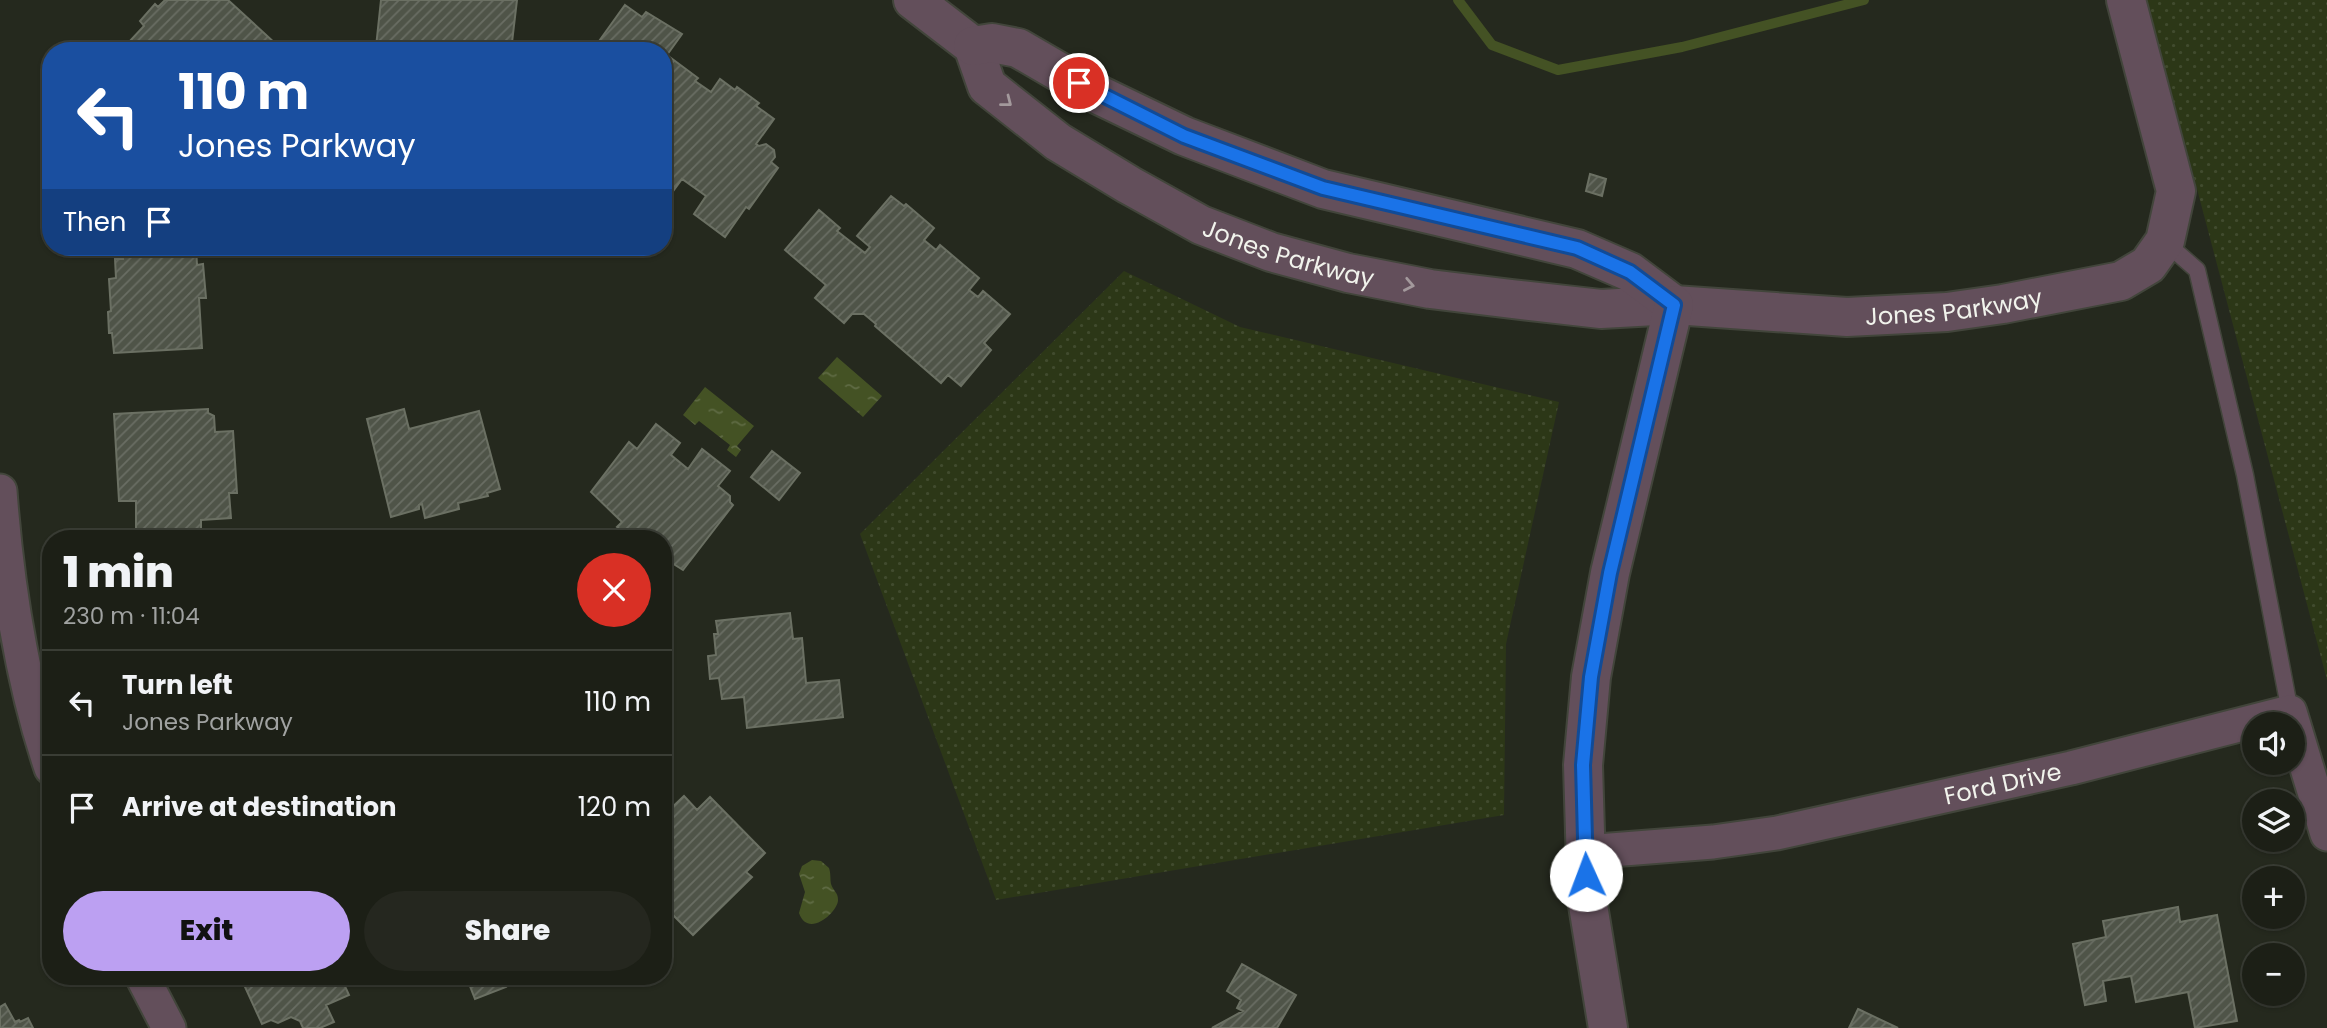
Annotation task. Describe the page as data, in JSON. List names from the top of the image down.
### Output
{
  "streets": {
    "street": ["Jones Parkway", "Ford Drive"]
  },
  "page": {
    "turn": ["110 m", "Jones Parkway"],
    "then": "Then",
    "heading": ["1 min", "230 m · 11:04"],
    "list": [
      {
        "name": "Turn left",
        "note": "Jones Parkway",
        "value": "110 m"
      },
      {
        "name": "Arrive at destination",
        "value": "120 m"
      }
    ],
    "map_buttons": ["+", "−"],
    "buttons": ["Exit", "Share"]
  }
}
